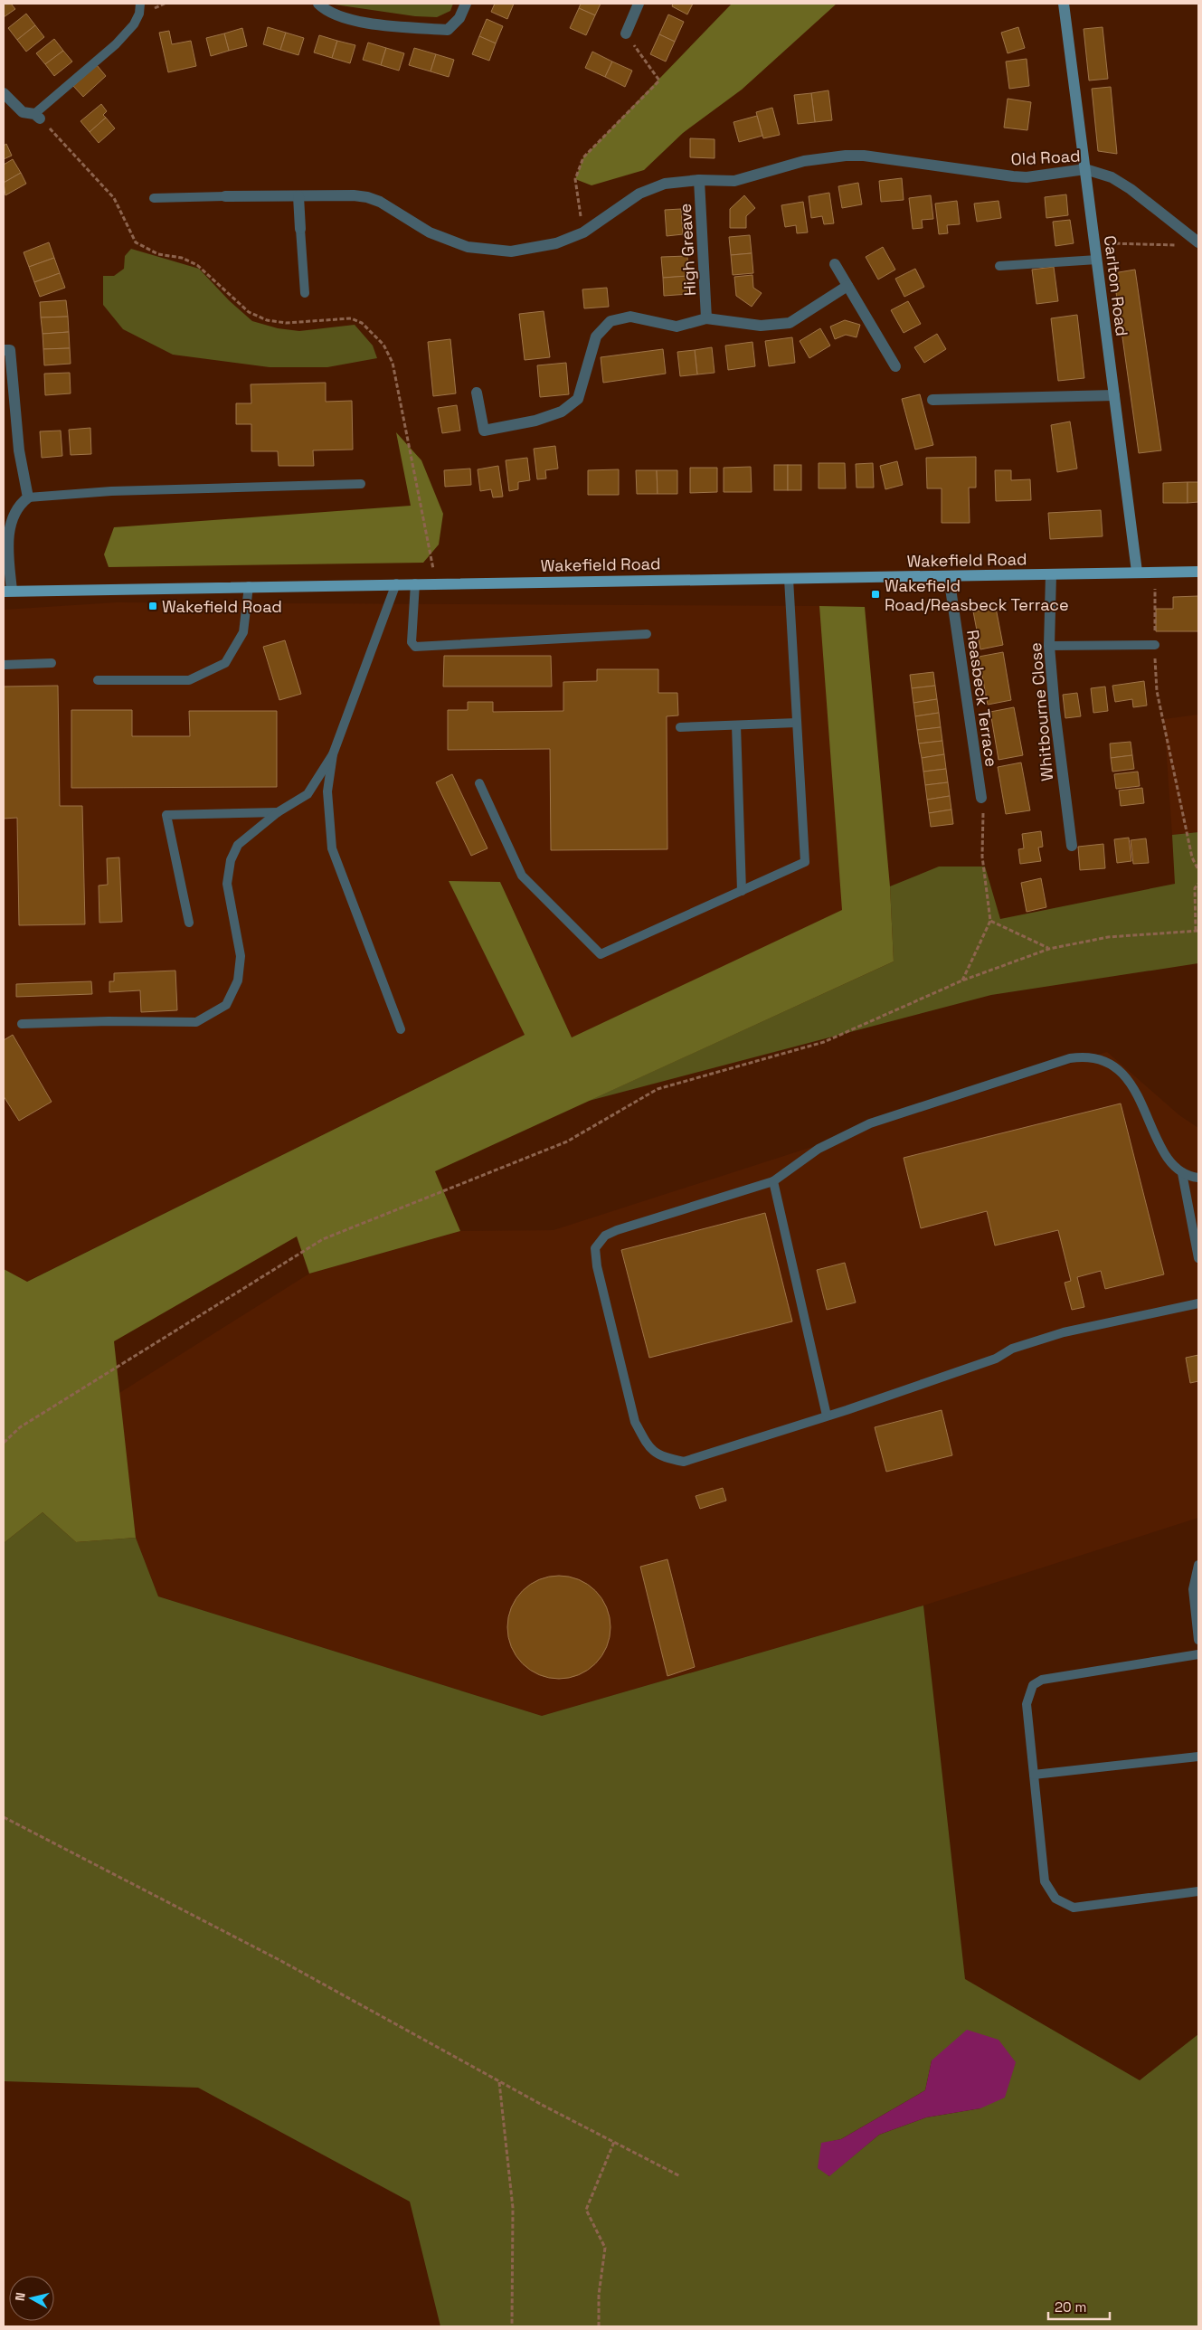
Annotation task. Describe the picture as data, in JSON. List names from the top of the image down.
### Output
{
  "streets": {
    "main road": ["Carlton Road", "Wakefield Road"],
    "street": [
      "Old Road",
      "High Greave",
      "Reasbeck Terrace",
      "Whitbourne Close"
    ]
  },
  "crossings": [
    ["Old Road", "High Greave"],
    ["Old Road", "Carlton Road"],
    ["Carlton Road", "Wakefield Road"],
    ["Wakefield Road", "Reasbeck Terrace"],
    ["Wakefield Road", "Whitbourne Close"]
  ],
  "places": {
    "transit": ["Wakefield Road/Reasbeck Terrace", "Wakefield Road"]
  },
  "scale_bar": "20 m",
  "north": "left"
}
